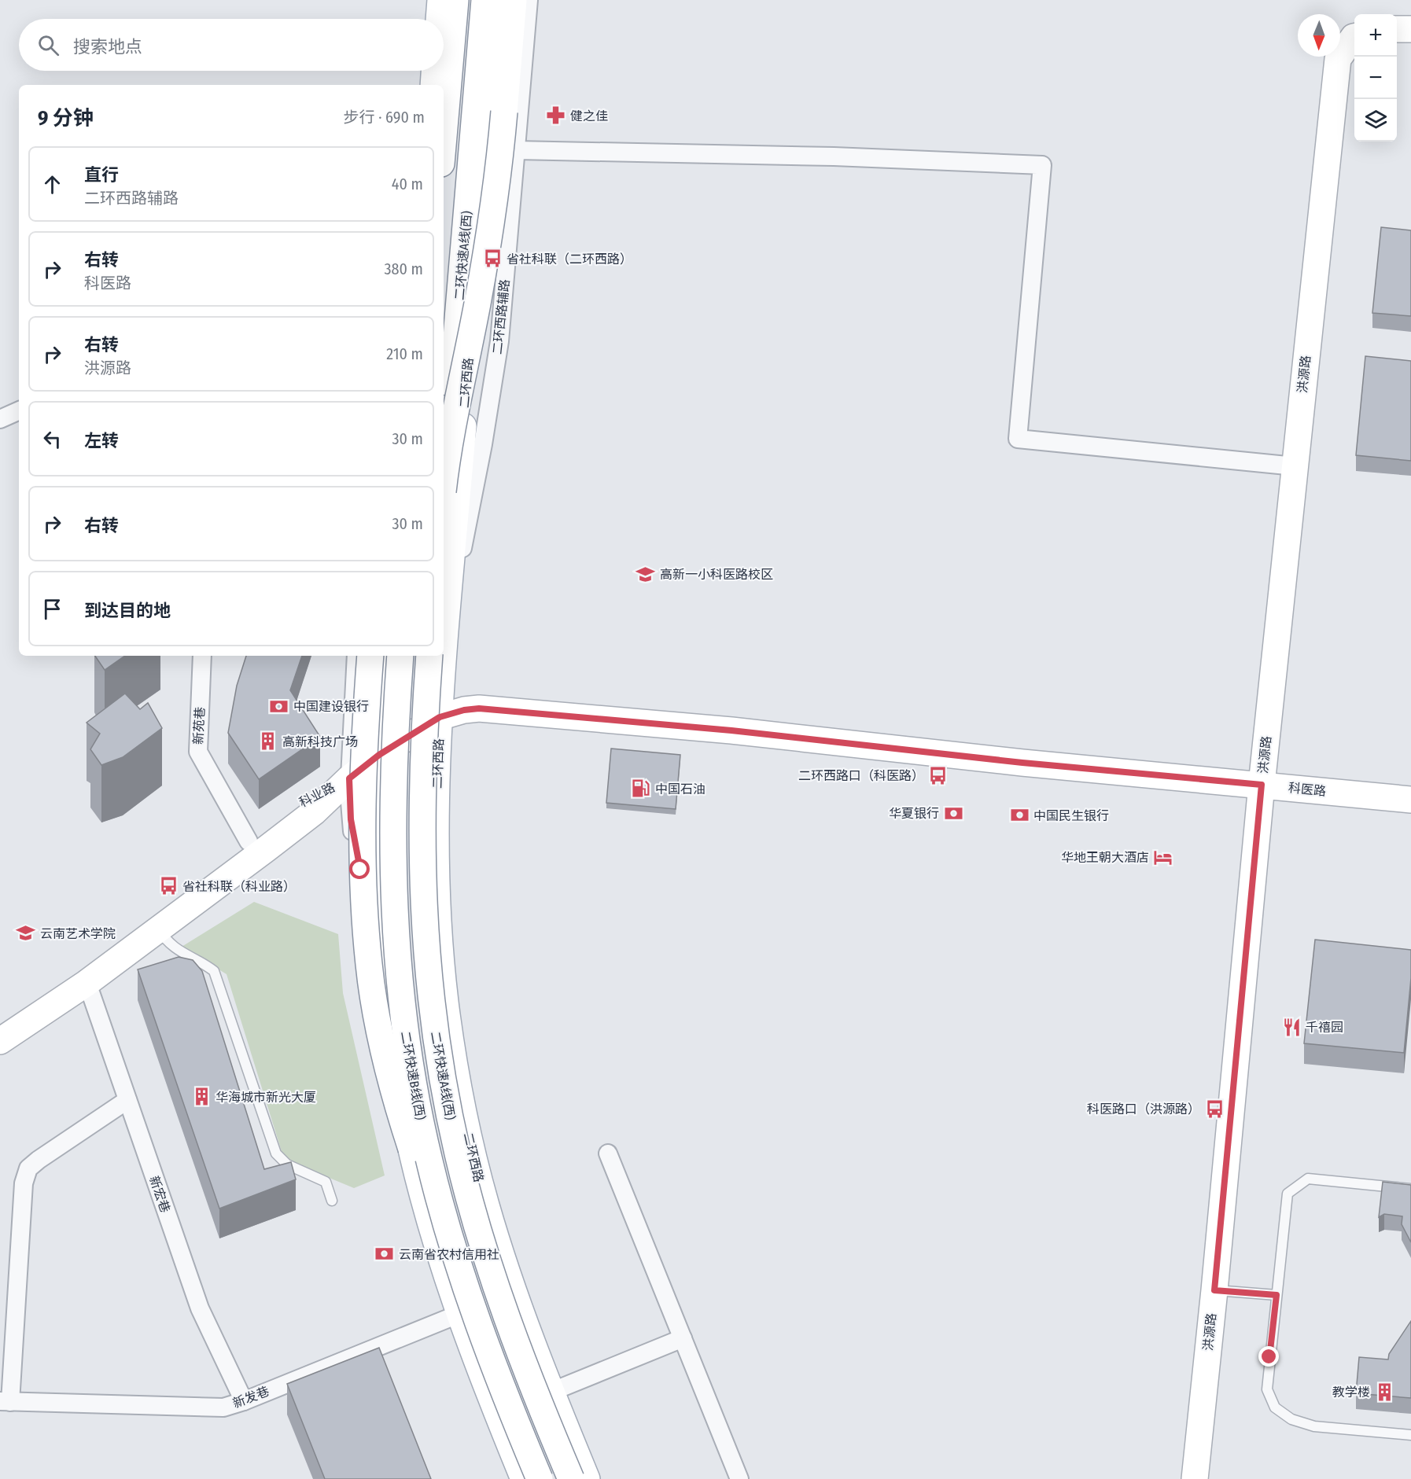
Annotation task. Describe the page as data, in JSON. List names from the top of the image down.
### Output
{
  "streets": {
    "main road": [
      "二环快速A线(西)",
      "洪源路",
      "二环西路",
      "科医路",
      "科业路",
      "二环快速B线(西)"
    ],
    "street": [
      "二环西路辅路",
      "新苑巷",
      "新宏巷",
      "新发巷"
    ]
  },
  "crossings": [
    ["二环西路辅路", "二环西路"],
    ["洪源路", "科医路"],
    ["二环西路", "科医路"],
    ["新苑巷", "科业路"],
    ["科医路", "科业路"],
    ["科业路", "新宏巷"],
    ["新宏巷", "新发巷"]
  ],
  "places": {
    "pharmacy": ["健之佳"],
    "bus stop": [
      "省社科联（二环西路）",
      "二环西路口（科医路）",
      "省社科联（科业路）",
      "科医路口（洪源路）"
    ],
    "school or university": ["高新一小科医路校区", "云南艺术学院"],
    "bank": [
      "中国建设银行",
      "华夏银行",
      "中国民生银行",
      "云南省农村信用社"
    ],
    "building": ["高新科技广场", "华海城市新光大厦", "教学楼"],
    "fuel station": ["中国石油"],
    "hotel": ["华地王朝大酒店"],
    "restaurant": ["千禧园"]
  },
  "north": "bottom",
  "page": {
    "map_buttons": ["+", "−"],
    "search": "搜索地点",
    "heading": ["9 分钟", "步行 · 690 m"],
    "list": [
      ["直行", "二环西路辅路", "40 m"],
      ["右转", "科医路", "380 m"],
      ["右转", "洪源路", "210 m"],
      ["左转", "30 m"],
      ["右转", "30 m"],
      "到达目的地"
    ]
  }
}
